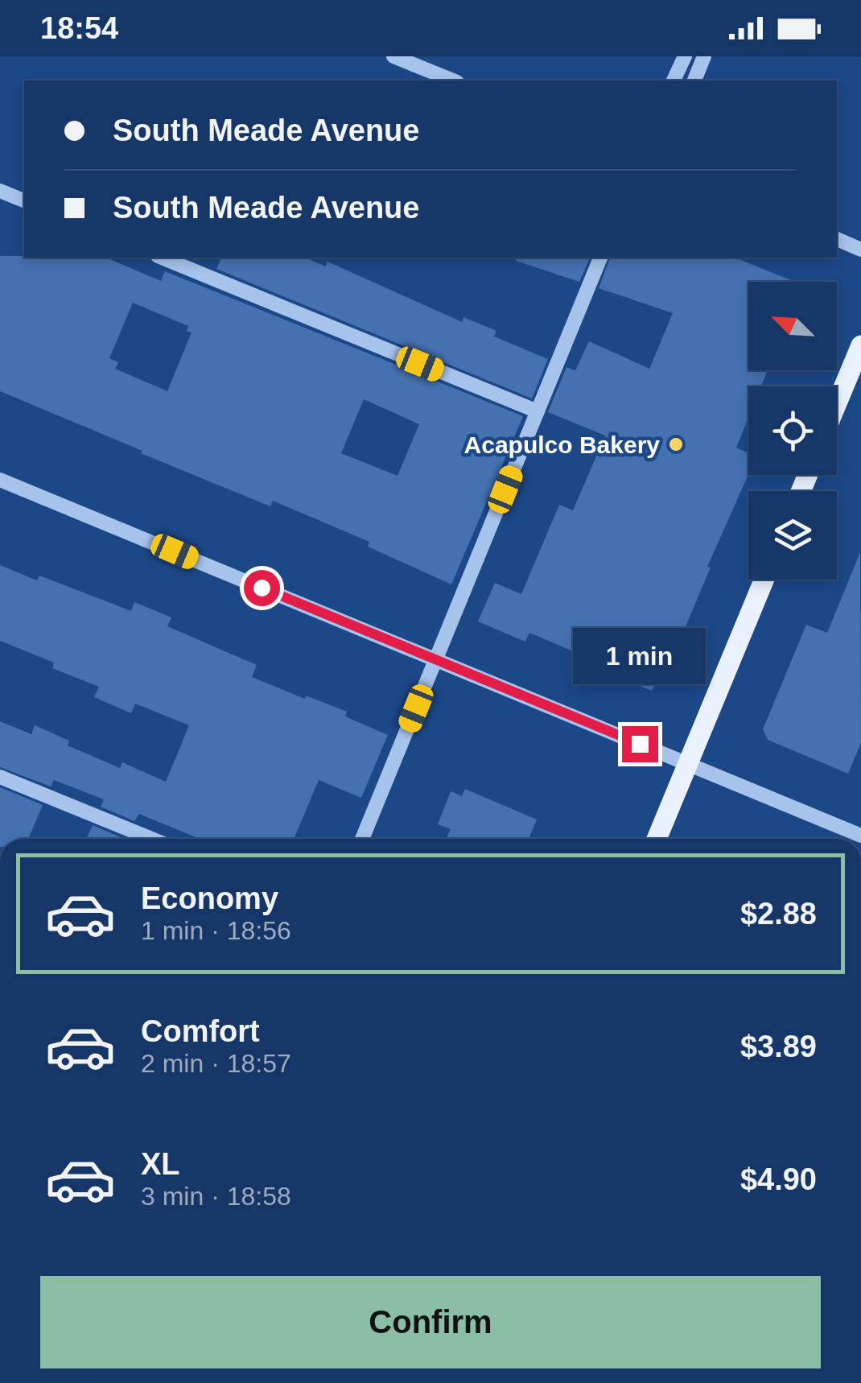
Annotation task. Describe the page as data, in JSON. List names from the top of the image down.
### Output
{
  "places": ["Acapulco Bakery"],
  "north": "top left",
  "page": {
    "status": "18:54",
    "banner": ["South Meade Avenue", "South Meade Avenue"],
    "bubble": "1 min",
    "list": [
      {
        "name": "Economy",
        "note": "1 min · 18:56",
        "value": "$2.88"
      },
      {
        "name": "Comfort",
        "note": "2 min · 18:57",
        "value": "$3.89"
      },
      {
        "name": "XL",
        "note": "3 min · 18:58",
        "value": "$4.90"
      }
    ],
    "buttons": "Confirm"
  }
}
